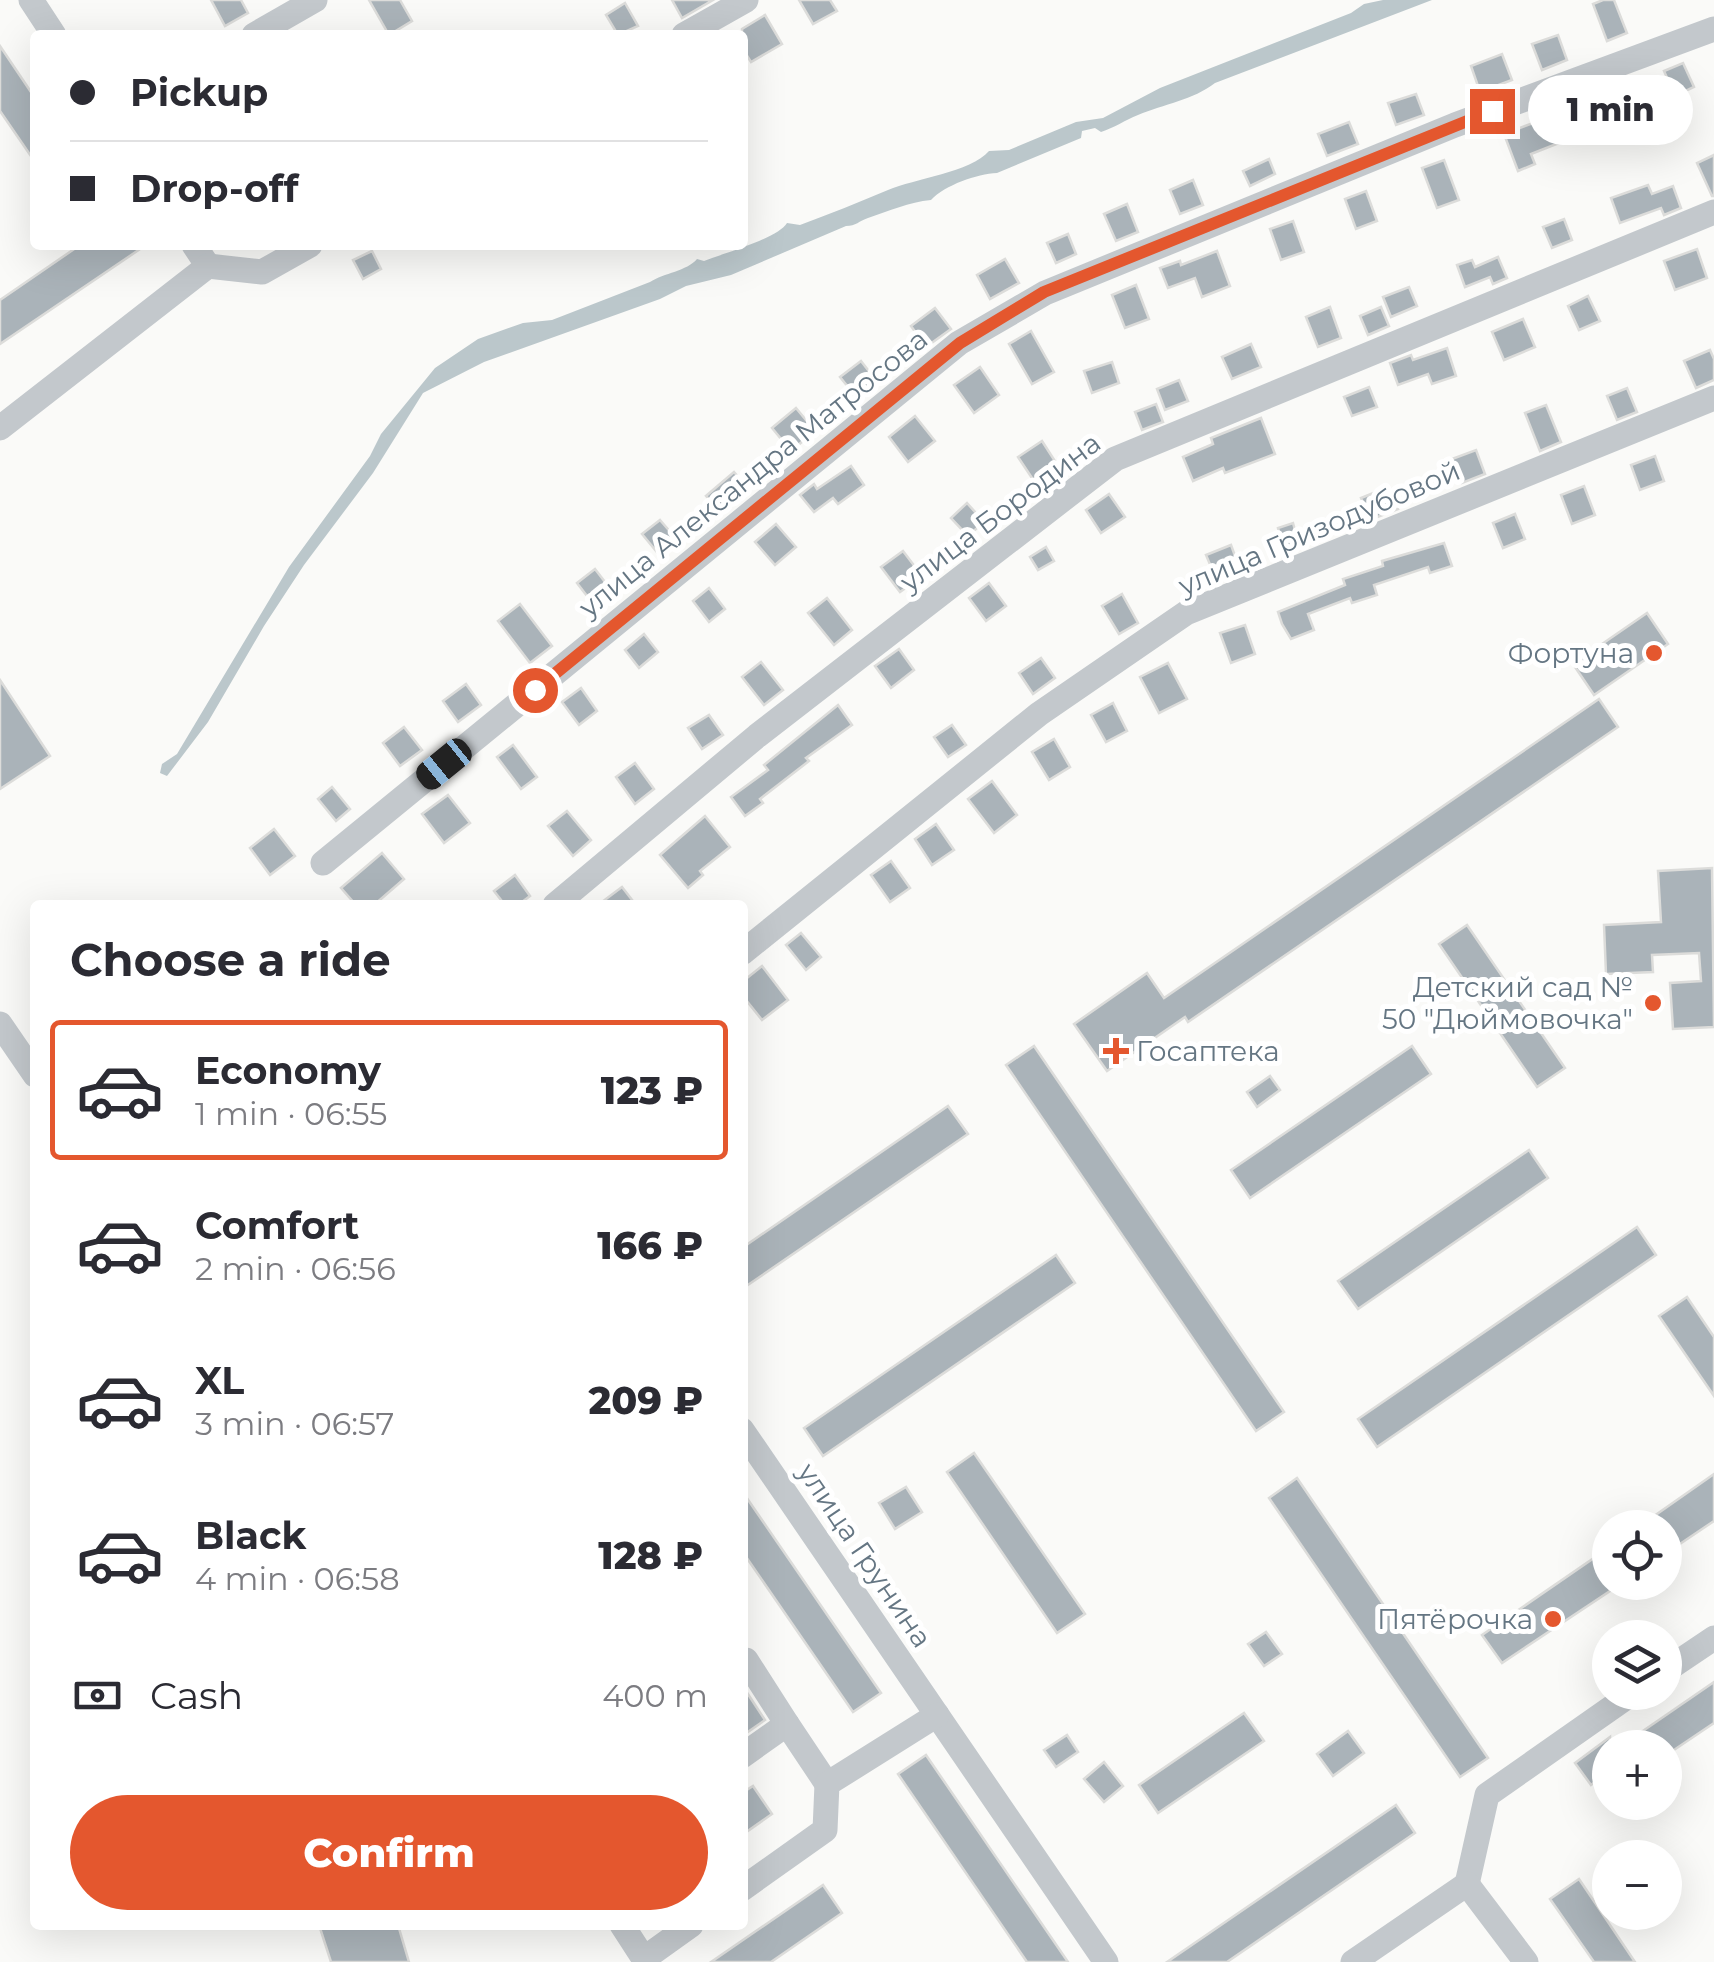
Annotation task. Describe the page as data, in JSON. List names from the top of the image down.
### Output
{
  "streets": {
    "street": [
      "улица Александра Матросова",
      "улица Бородина",
      "улица Гризодубовой",
      "улица Грунина"
    ]
  },
  "places": {
    "other": ["Фортуна", "Детский сад № 50 \"Дюймовочка\"", "Пятёрочка"],
    "health": ["Госаптека"]
  },
  "page": {
    "banner": ["Pickup", "Drop-off"],
    "bubble": "1 min",
    "heading": "Choose a ride",
    "list": [
      {
        "name": "Economy",
        "note": "1 min · 06:55",
        "value": "123 ₽"
      },
      {
        "name": "Comfort",
        "note": "2 min · 06:56",
        "value": "166 ₽"
      },
      {
        "name": "XL",
        "note": "3 min · 06:57",
        "value": "209 ₽"
      },
      {
        "name": "Black",
        "note": "4 min · 06:58",
        "value": "128 ₽"
      }
    ],
    "map_buttons": ["+", "−"],
    "pay": ["Cash", "400 m"],
    "buttons": "Confirm"
  }
}
